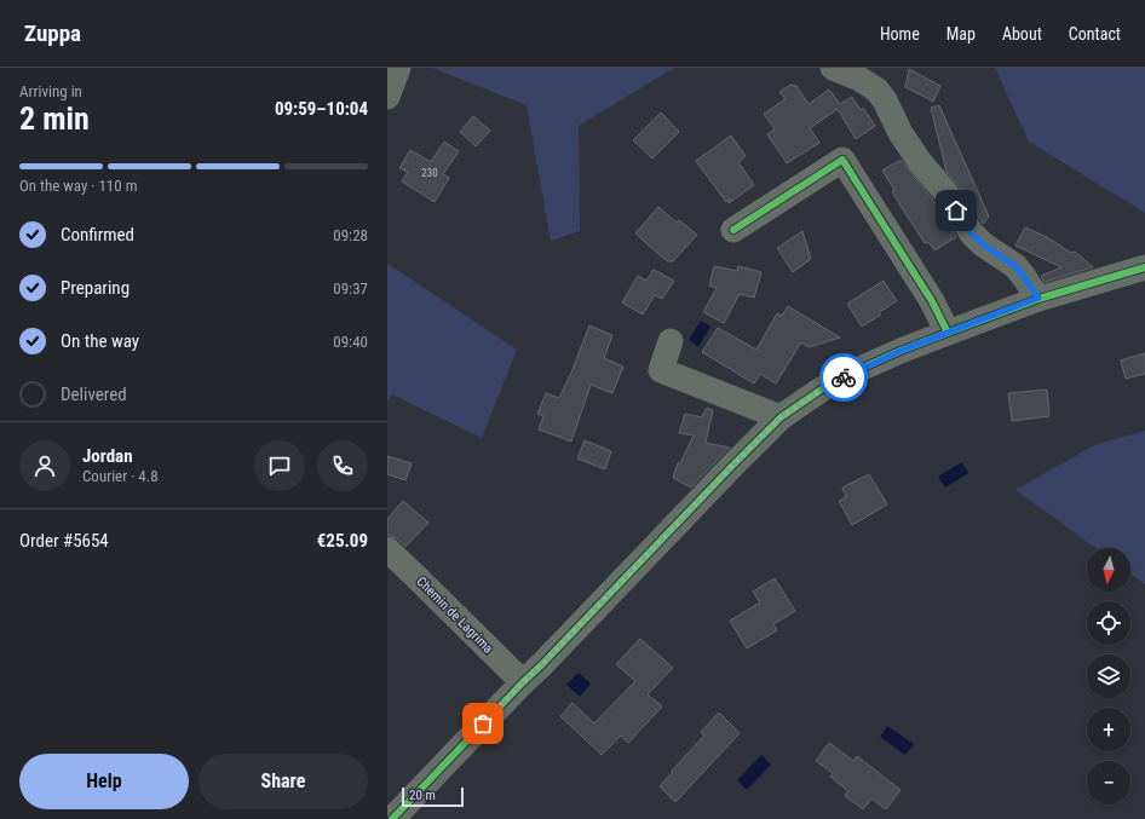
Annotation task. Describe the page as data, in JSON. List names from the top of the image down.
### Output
{
  "streets": {
    "street": ["Chemin de Lagrima"]
  },
  "house_numbers": ["230"],
  "scale_bar": "20 m",
  "north": "bottom",
  "page": {
    "header": "Zuppa",
    "nav": [
      "Home",
      "Map",
      "About",
      "Contact"
    ],
    "heading": ["2 min", "Arriving in", "09:59–10:04"],
    "panel": [
      "Jordan",
      "Courier · 4.8",
      "Order #5654",
      "€25.09"
    ],
    "bar": "On the way · 110 m",
    "list": [
      ["Confirmed", "09:28"],
      ["Preparing", "09:37"],
      ["On the way", "09:40"],
      "Delivered"
    ],
    "map_buttons": ["+", "−"],
    "buttons": ["Help", "Share"],
    "scale": "20 m"
  }
}
